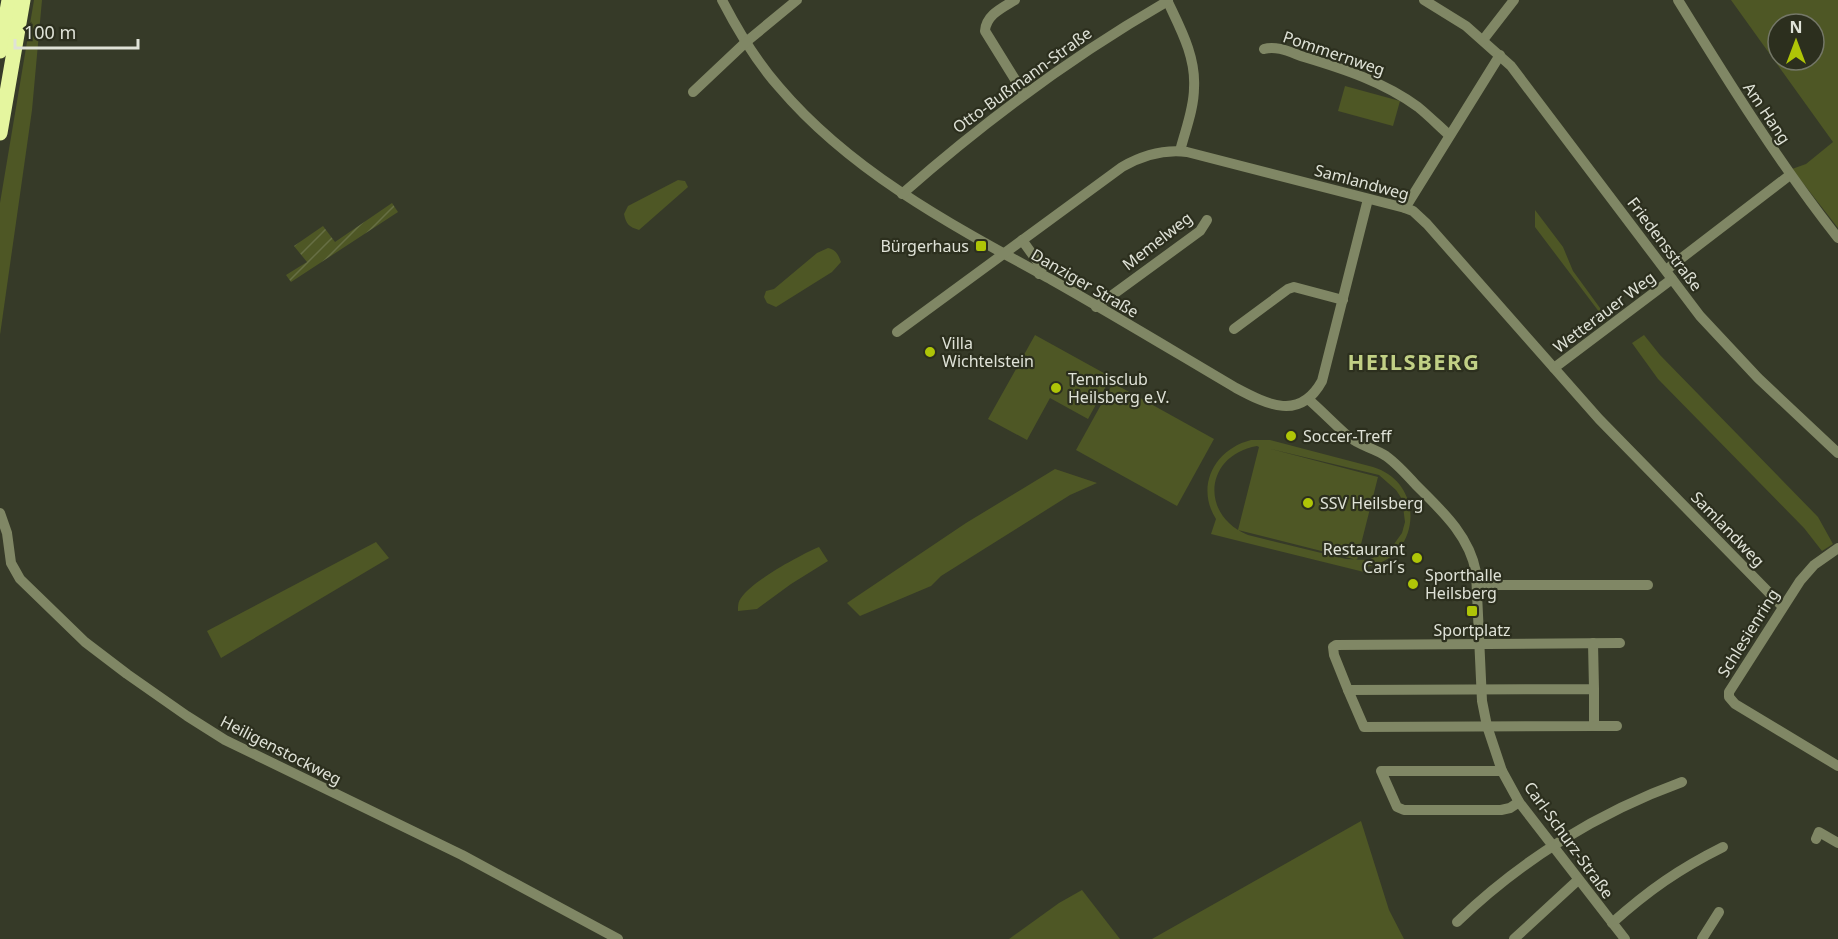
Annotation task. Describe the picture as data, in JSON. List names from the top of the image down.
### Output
{
  "streets": {
    "street": [
      "Pommernweg",
      "Otto-Bußmann-Straße",
      "Am Hang",
      "Samlandweg",
      "Memelweg",
      "Friedensstraße",
      "Danziger Straße",
      "Wetterauer Weg",
      "Schlesienring",
      "Heiligenstockweg",
      "Carl-Schurz-Straße"
    ]
  },
  "crossings": [
    ["Otto-Bußmann-Straße", "Danziger Straße"],
    ["Am Hang", "Wetterauer Weg"],
    ["Samlandweg", "Danziger Straße"],
    ["Samlandweg", "Wetterauer Weg"],
    ["Samlandweg", "Schlesienring"],
    ["Memelweg", "Danziger Straße"],
    ["Friedensstraße", "Wetterauer Weg"],
    ["Danziger Straße", "Carl-Schurz-Straße"]
  ],
  "districts": ["HEILSBERG"],
  "places": {
    "transit": ["Bürgerhaus", "Sportplatz"],
    "other": [
      "Villa Wichtelstein",
      "Tennisclub Heilsberg e.V.",
      "Soccer-Treff",
      "SSV Heilsberg",
      "Restaurant Carl´s",
      "Sporthalle Heilsberg"
    ]
  },
  "scale_bar": "100 m",
  "north": "top"
}
